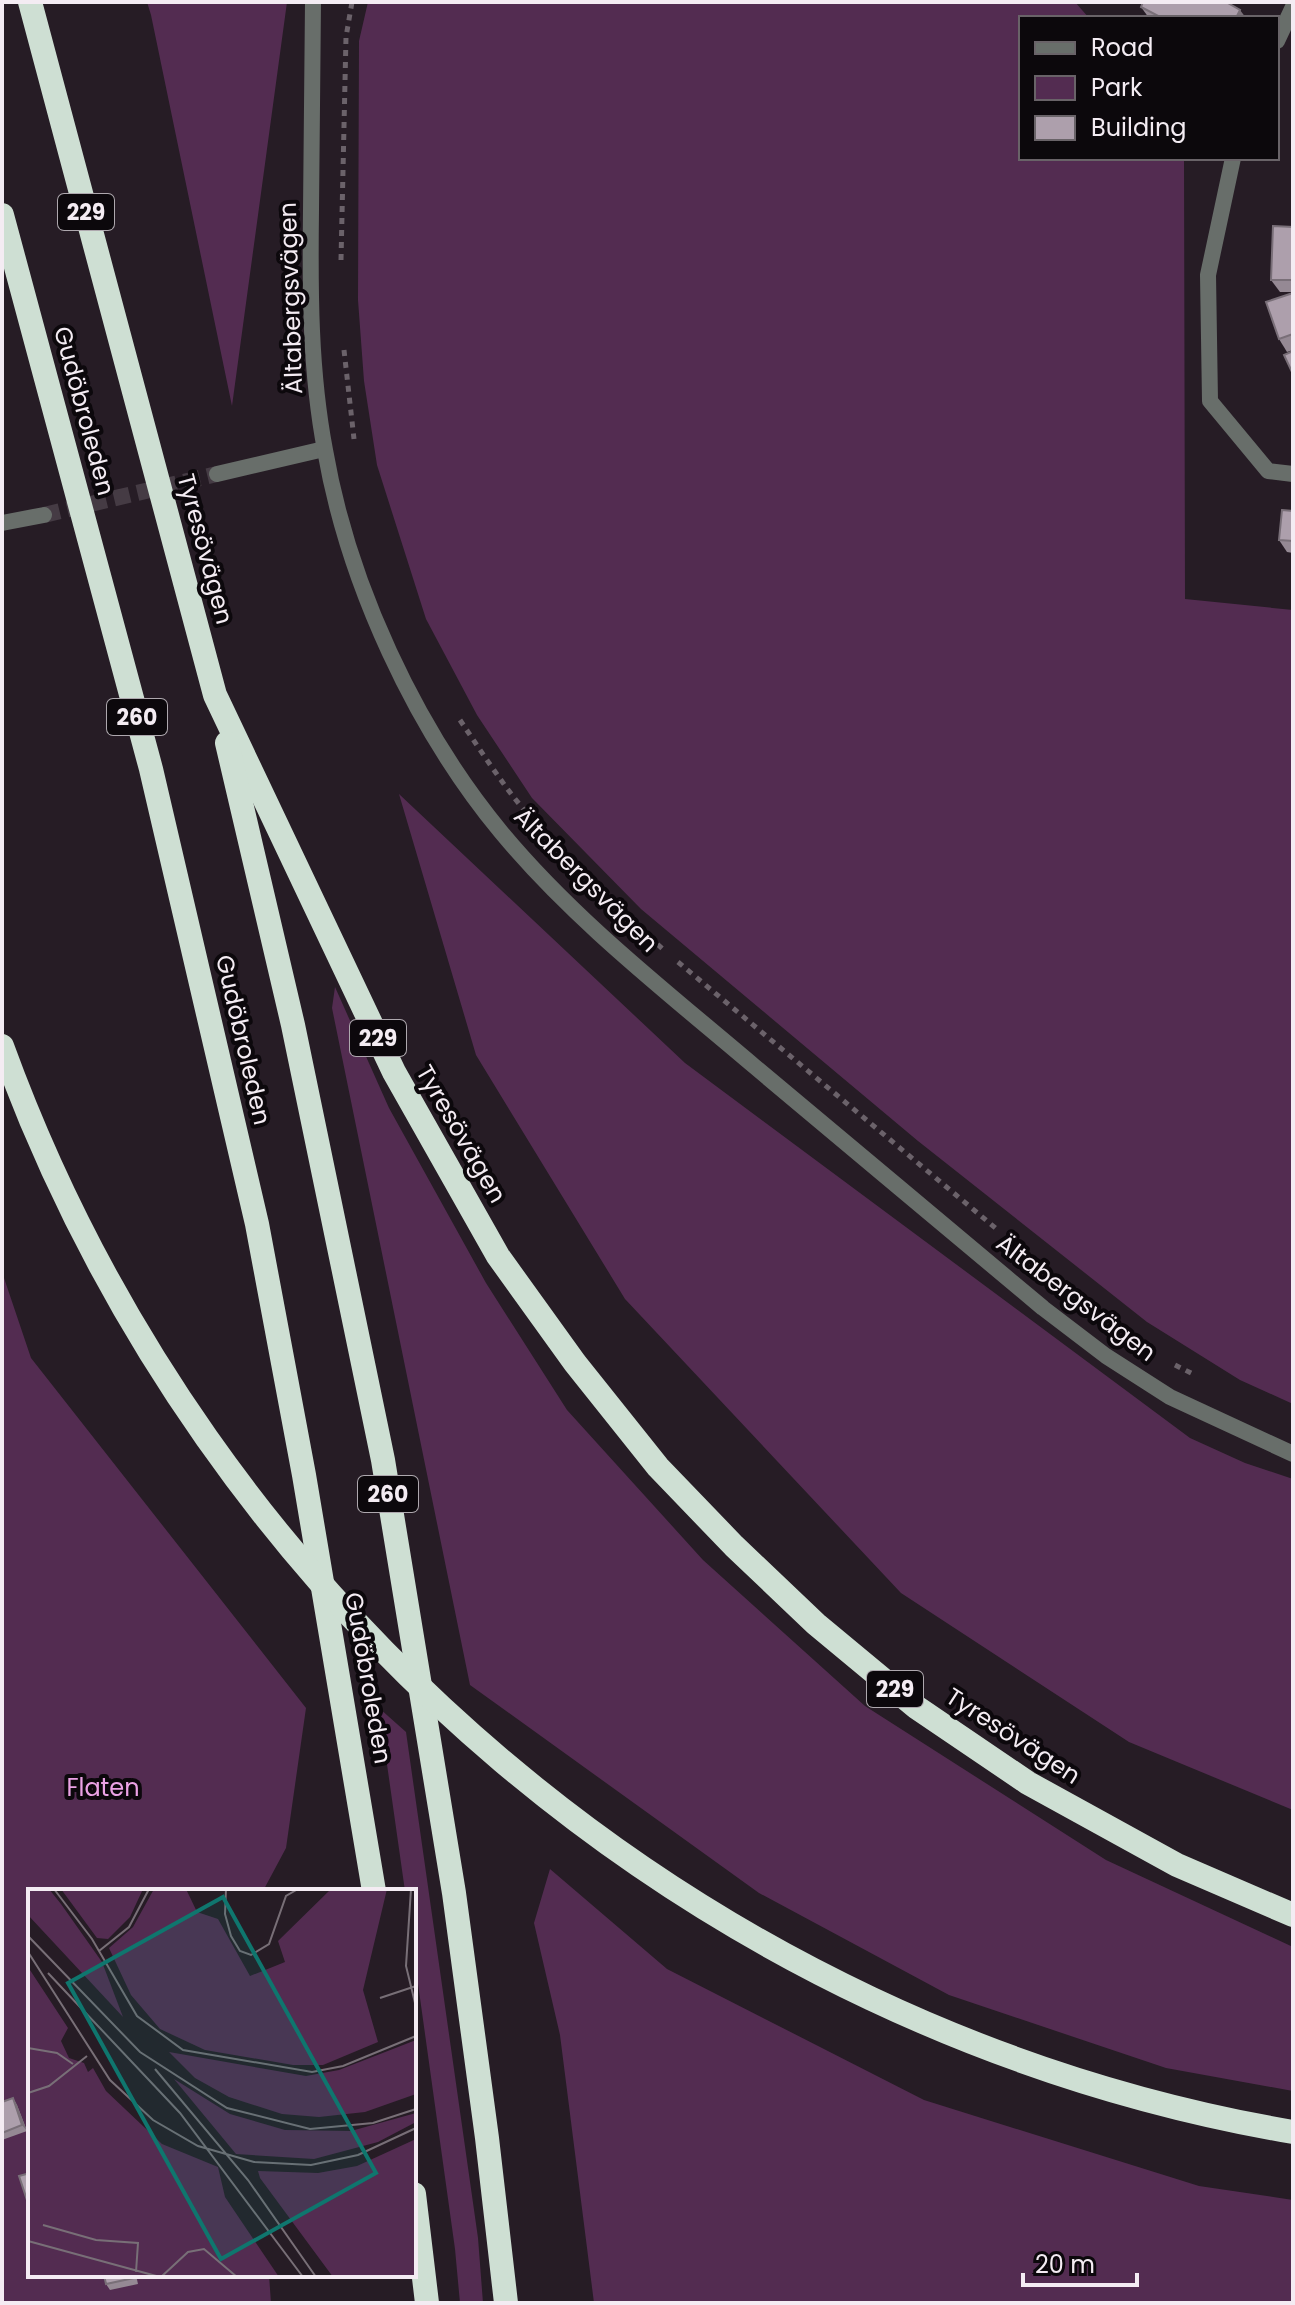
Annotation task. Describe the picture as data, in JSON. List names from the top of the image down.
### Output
{
  "streets": {
    "highway": [
      "229",
      "Gudöbroleden",
      "Tyresövägen",
      "260"
    ],
    "street": ["Ältabergsvägen"]
  },
  "crossings": [
    ["Gudöbroleden", "Tyresövägen"]
  ],
  "parks": ["Flaten"],
  "legend": ["Road", "Park", "Building"],
  "scale_bar": "20 m"
}
